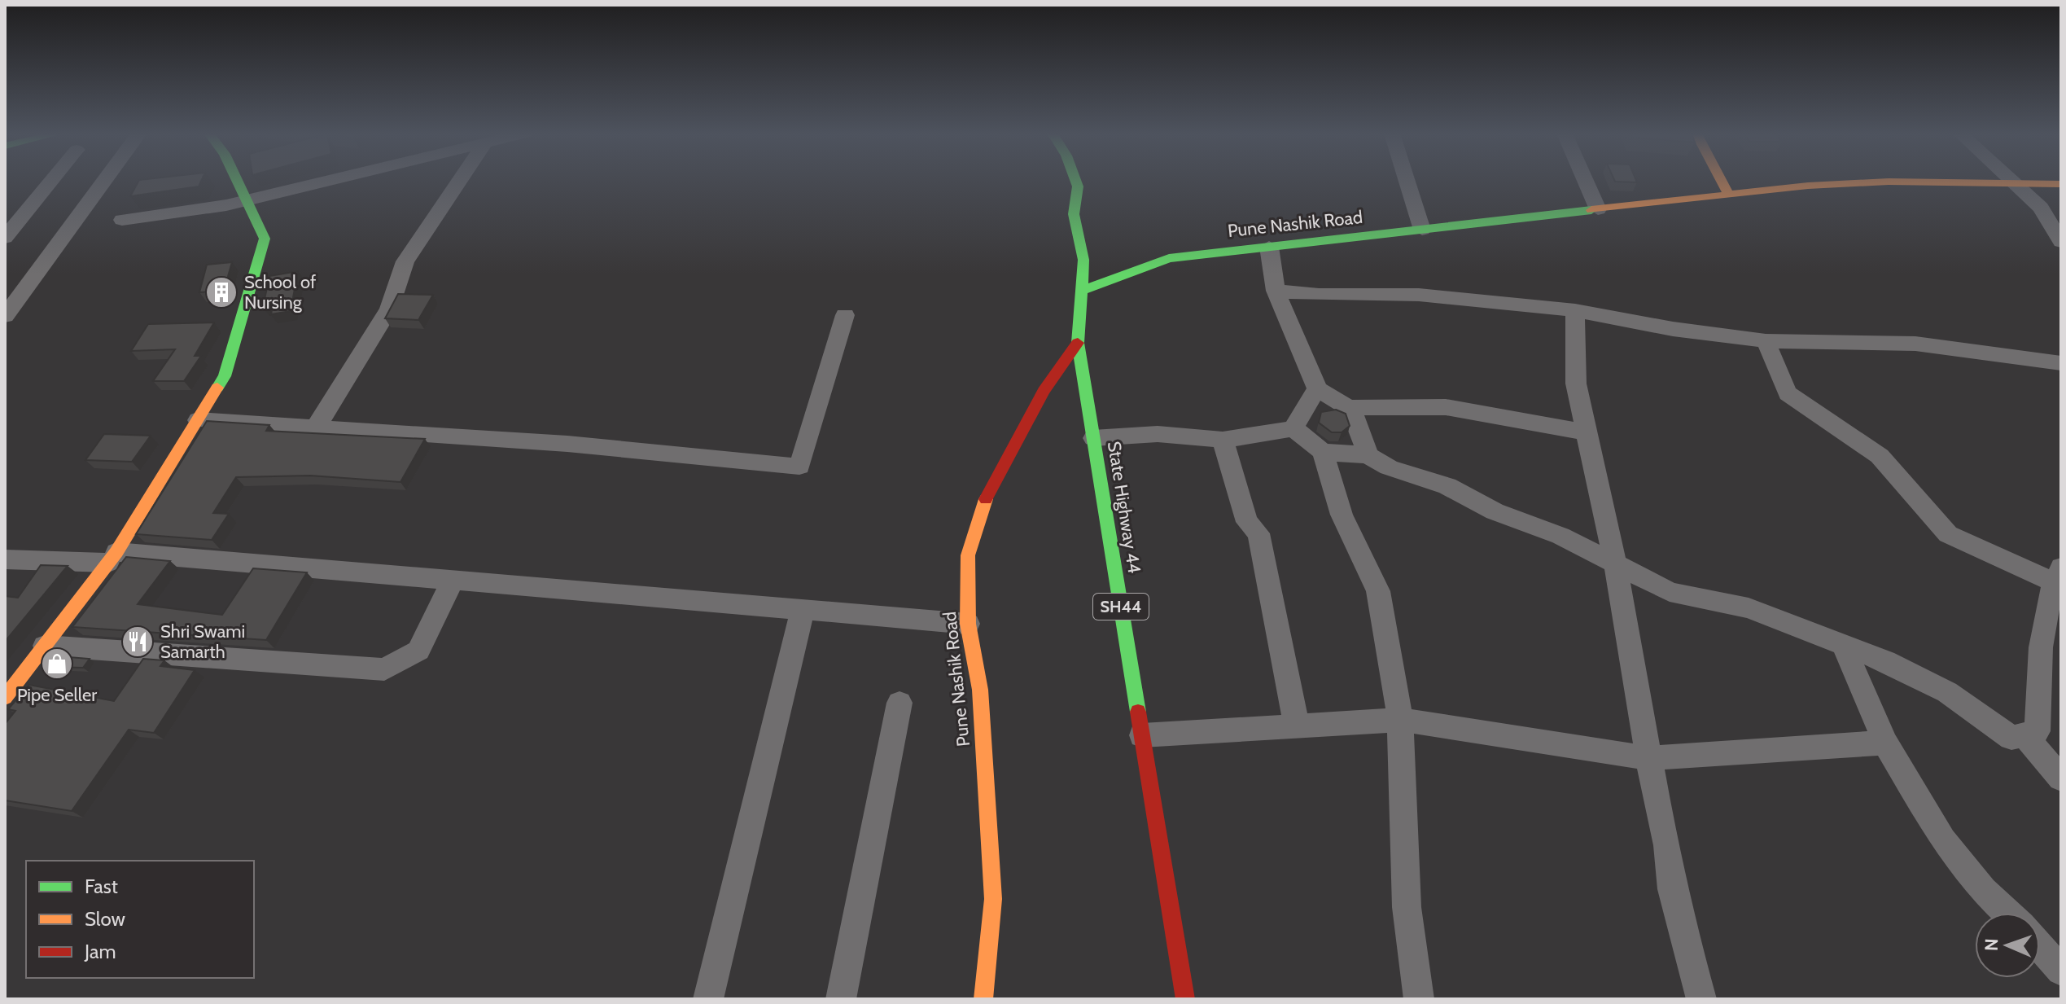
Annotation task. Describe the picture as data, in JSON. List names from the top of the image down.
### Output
{
  "streets": {
    "main road": ["Pune Nashik Road", "State Highway 44", "SH44"]
  },
  "crossings": [
    ["Pune Nashik Road", "State Highway 44"]
  ],
  "places": {
    "building": ["School of Nursing"],
    "restaurant": ["Shri Swami Samarth"],
    "shop": ["Pipe Seller"]
  },
  "legend": ["Fast", "Slow", "Jam"],
  "north": "left"
}
